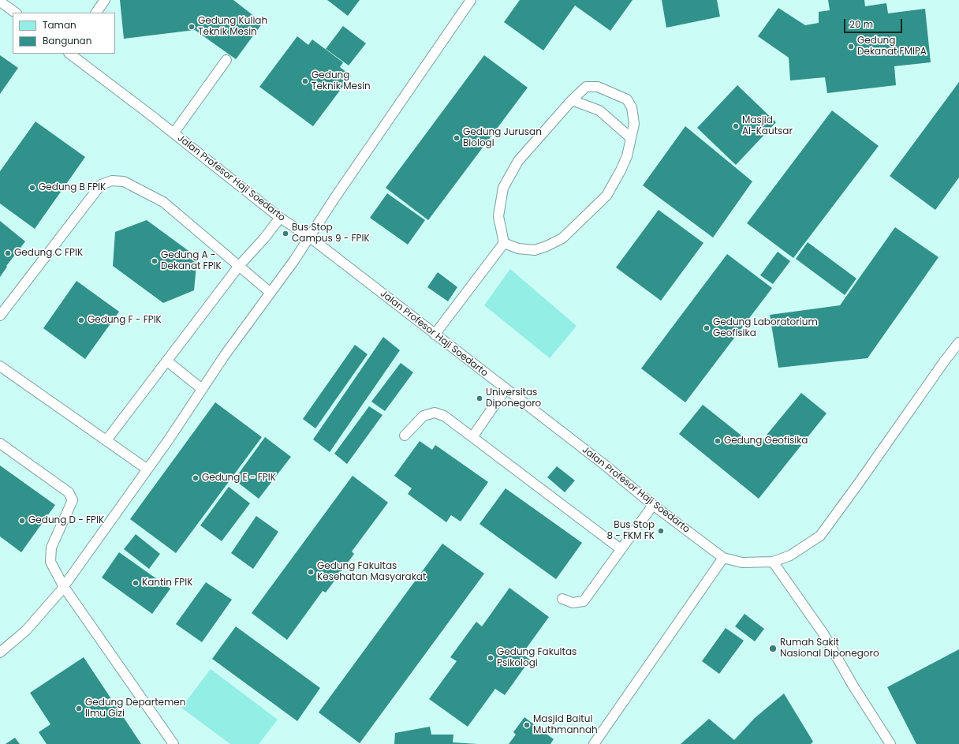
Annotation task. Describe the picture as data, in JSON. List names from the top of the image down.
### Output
{
  "streets": {
    "lane": ["Jalan Profesor Haji Soedarto"]
  },
  "places": [
    "Gedung Kuliah Teknik Mesin",
    "Gedung Dekanat FMIPA",
    "Gedung Teknik Mesin",
    "Masjid Al-Kautsar",
    "Gedung Jurusan Biologi",
    "Gedung B FPIK",
    "Bus Stop Campus 9 - FPIK",
    "Gedung C FPIK",
    "Gedung A - Dekanat FPIK",
    "Gedung F - FPIK",
    "Gedung Laboratorium Geofisika",
    "Universitas Diponegoro",
    "Gedung Geofisika",
    "Gedung E - FPIK",
    "Gedung D - FPIK",
    "Bus Stop 8 - FKM FK",
    "Gedung Fakultas Kesehatan Masyarakat",
    "Kantin FPIK",
    "Rumah Sakit Nasional Diponegoro",
    "Gedung Fakultas Psikologi",
    "Gedung Departemen Ilmu Gizi",
    "Masjid Baitul Muthmannah"
  ],
  "legend": ["Taman", "Bangunan"],
  "scale_bar": "20 m"
}
